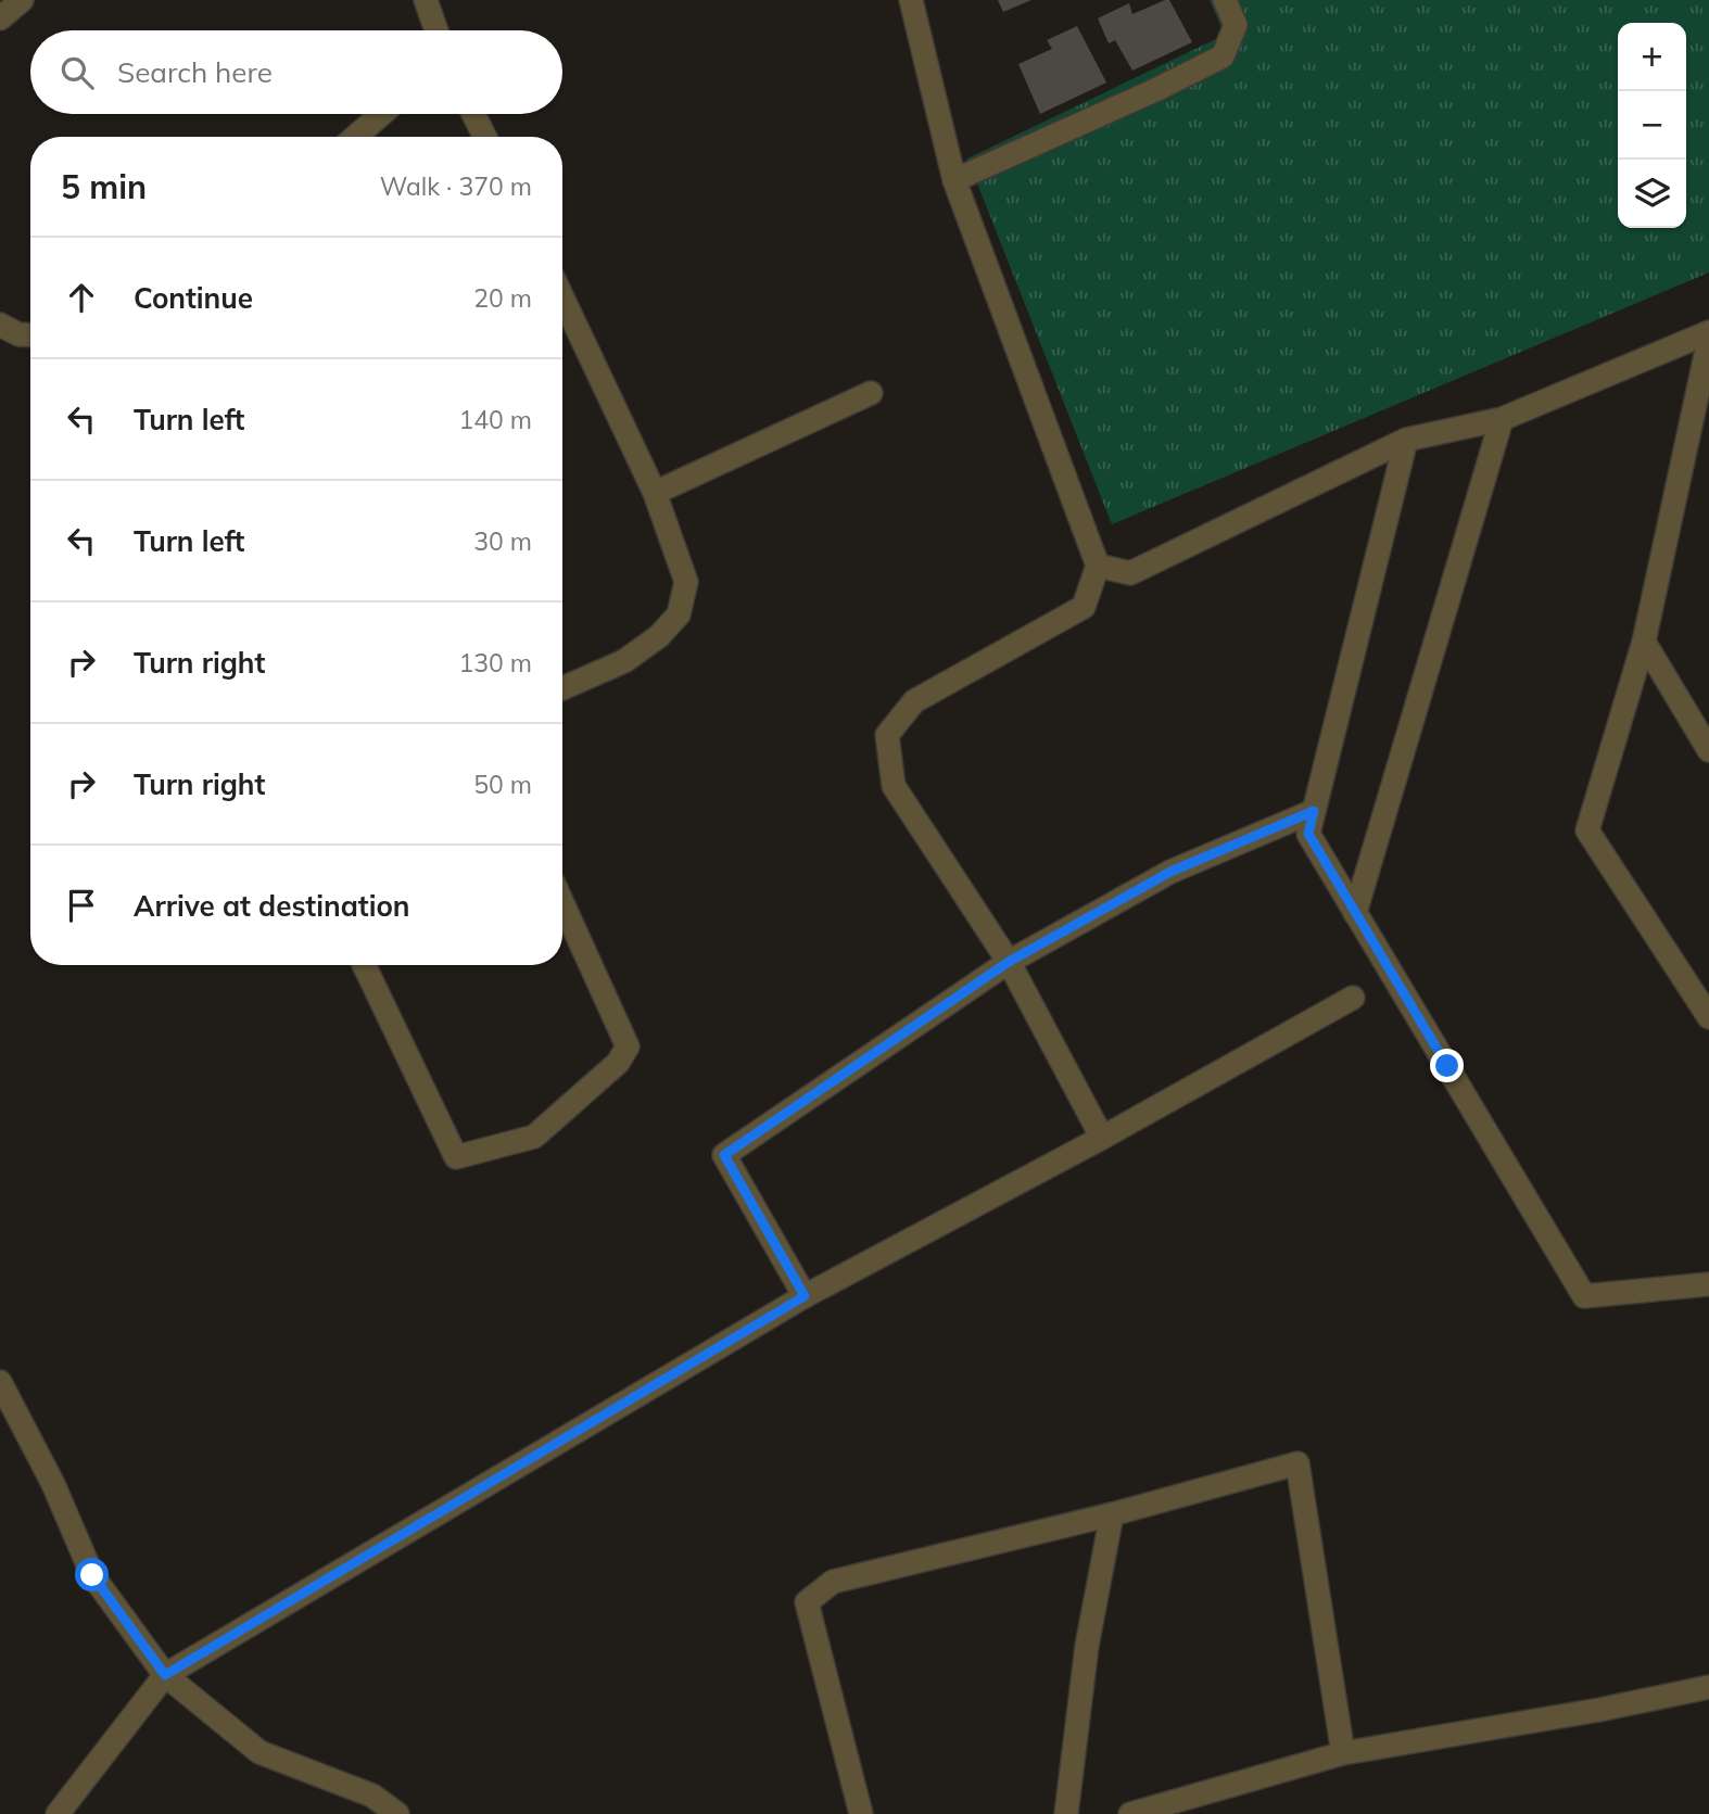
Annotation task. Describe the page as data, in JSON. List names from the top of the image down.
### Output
{
  "page": {
    "map_buttons": ["+", "−"],
    "search": "Search here",
    "heading": ["5 min", "Walk · 370 m"],
    "list": [
      ["Continue", "20 m"],
      ["Turn left", "140 m"],
      ["Turn left", "30 m"],
      ["Turn right", "130 m"],
      ["Turn right", "50 m"],
      "Arrive at destination"
    ]
  }
}
